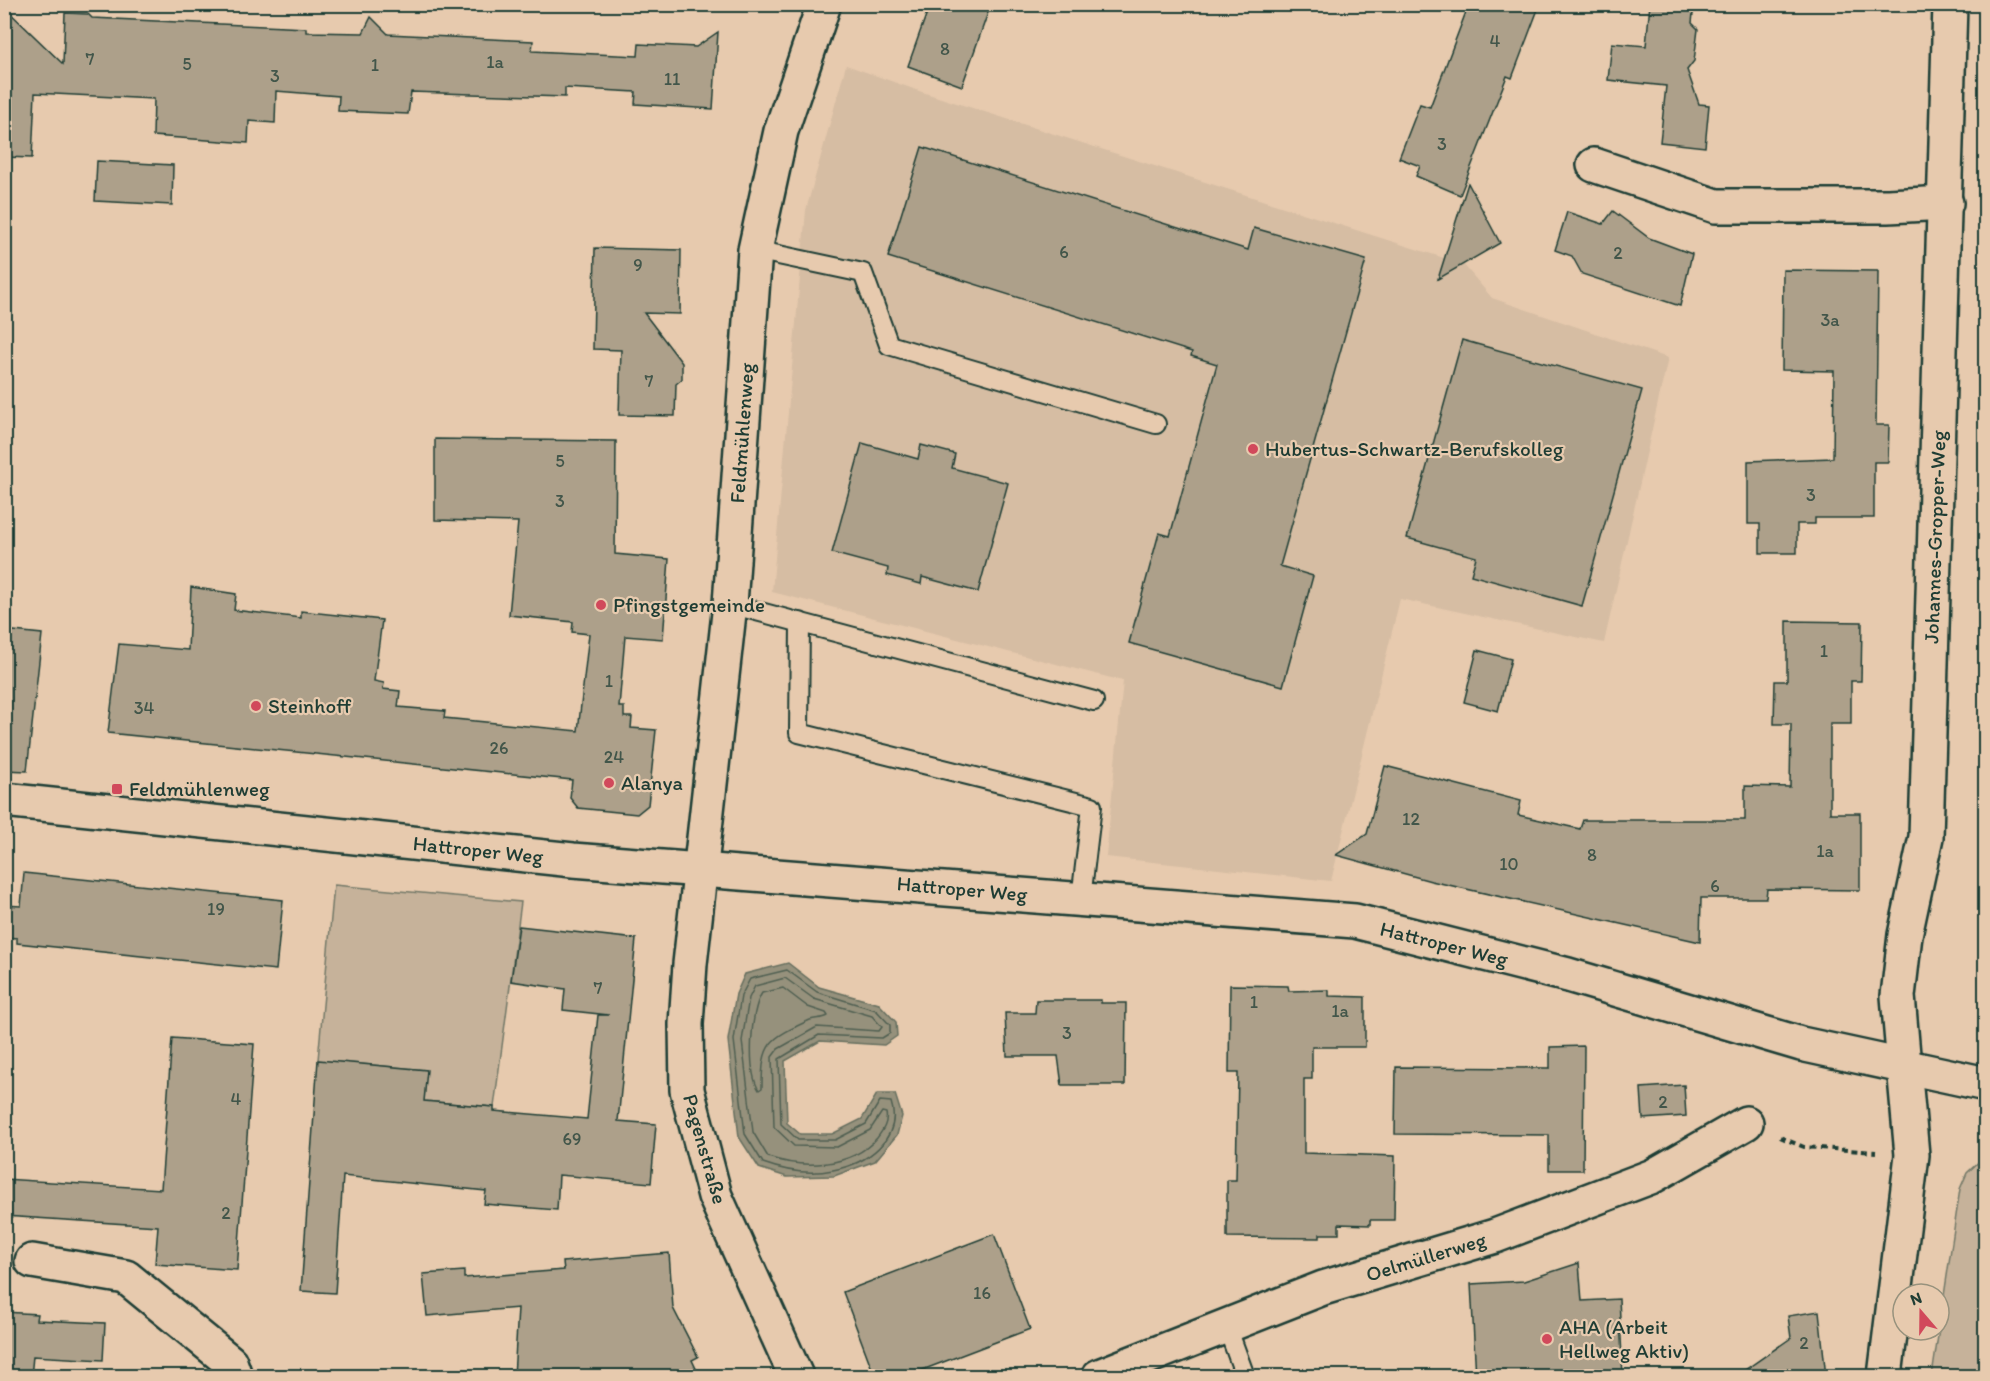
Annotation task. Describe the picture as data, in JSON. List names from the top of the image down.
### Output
{
  "streets": {
    "street": [
      "Feldmühlenweg",
      "Johannes-Gropper-Weg",
      "Hattroper Weg",
      "Pagenstraße",
      "Oelmüllerweg"
    ]
  },
  "crossings": [
    ["Feldmühlenweg", "Hattroper Weg"],
    ["Feldmühlenweg", "Pagenstraße"],
    ["Johannes-Gropper-Weg", "Hattroper Weg"],
    ["Hattroper Weg", "Pagenstraße"]
  ],
  "places": {
    "other": [
      "Hubertus-Schwartz-Berufskolleg",
      "Pfingstgemeinde",
      "Steinhoff",
      "Alanya",
      "AHA (Arbeit Hellweg Aktiv)"
    ],
    "transit": ["Feldmühlenweg"]
  },
  "house_numbers": [
    "4",
    "8",
    "7",
    "1a",
    "5",
    "1",
    "3",
    "11",
    "3",
    "6",
    "2",
    "9",
    "3a",
    "7",
    "5",
    "3",
    "3",
    "1",
    "1",
    "34",
    "26",
    "24",
    "12",
    "1a",
    "8",
    "10",
    "6",
    "19",
    "7",
    "1",
    "1a",
    "3",
    "4",
    "2",
    "69",
    "2",
    "16",
    "2"
  ],
  "north": "top"
}
